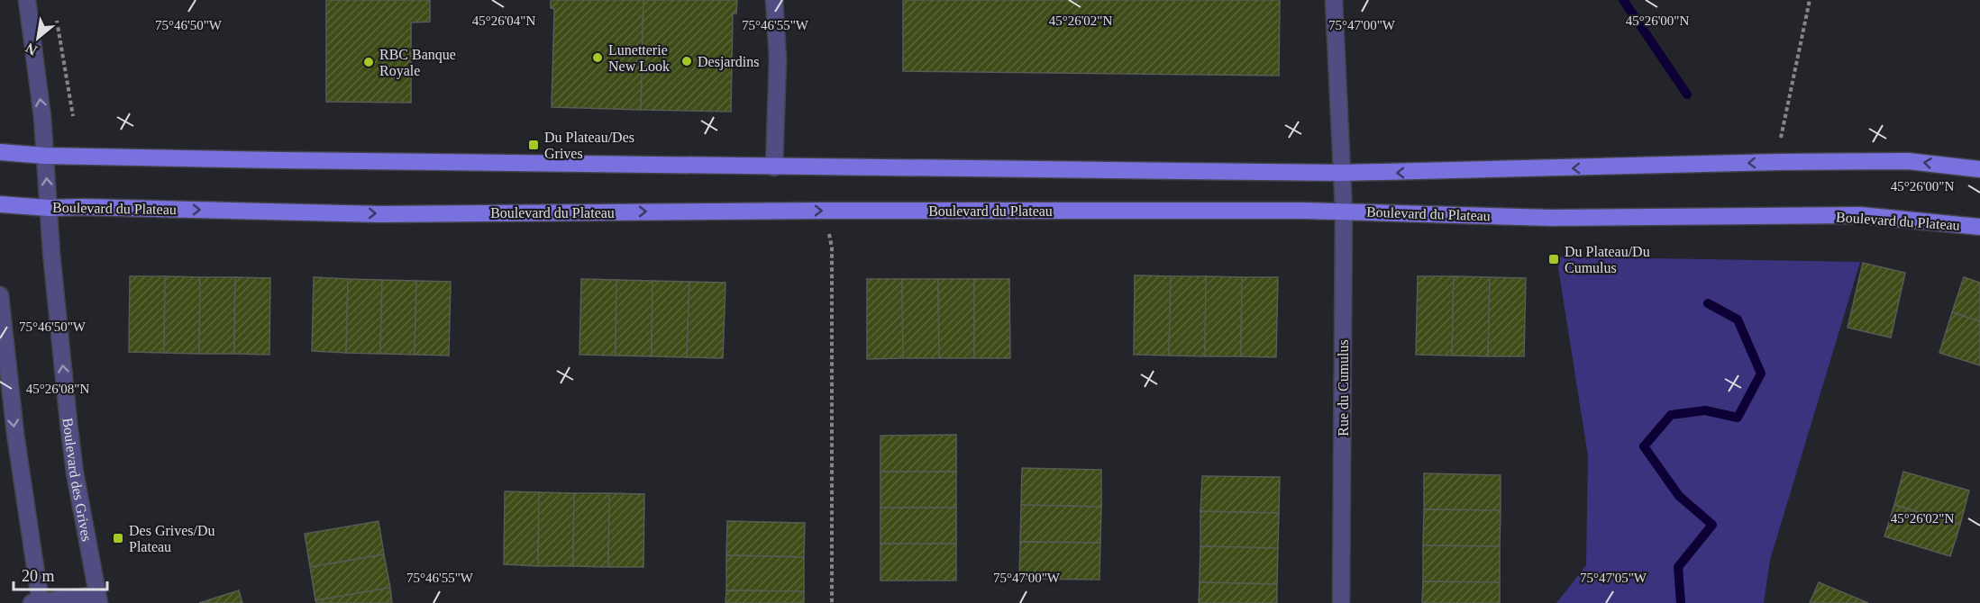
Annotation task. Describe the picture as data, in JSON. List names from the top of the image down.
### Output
{
  "streets": {
    "main road": ["Boulevard du Plateau"],
    "street": ["Rue du Cumulus", "Boulevard des Grives"]
  },
  "crossings": [
    ["Boulevard du Plateau", "Rue du Cumulus"],
    ["Boulevard du Plateau", "Boulevard des Grives"]
  ],
  "places": {
    "other": ["Lunetterie New Look", "Desjardins", "RBC Banque Royale"],
    "transit": ["Du Plateau/Des Grives", "Du Plateau/Du Cumulus", "Des Grives/Du Plateau"]
  },
  "scale_bar": "20 m",
  "north": "bottom left",
  "coordinates": [
    "45°26'04\"N",
    "45°26'02\"N",
    "45°26'00\"N",
    "75°46'50\"W",
    "75°46'55\"W",
    "75°47'00\"W",
    "45°26'08\"N",
    "75°47'05\"W"
  ]
}
